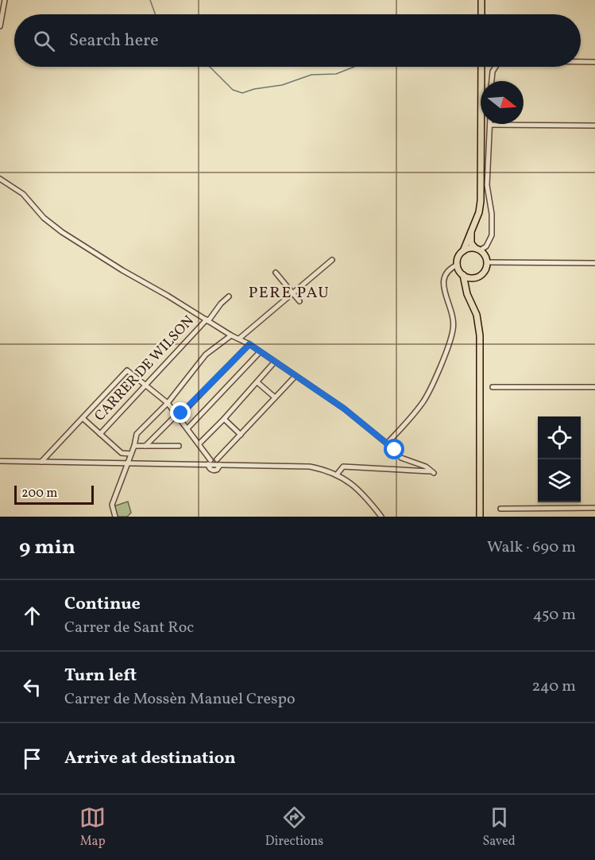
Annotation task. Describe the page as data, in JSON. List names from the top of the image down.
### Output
{
  "streets": {
    "street": ["CARRER DE WILSON"]
  },
  "districts": ["PERE PAU"],
  "scale_bar": "200 m",
  "north": "right",
  "page": {
    "search": "Search here",
    "scale": "200 m",
    "heading": ["9 min", "Walk · 690 m"],
    "list": [
      ["Continue", "Carrer de Sant Roc", "450 m"],
      ["Turn left", "Carrer de Mossèn Manuel Crespo", "240 m"],
      "Arrive at destination"
    ],
    "nav": ["Map", "Directions", "Saved"]
  }
}
